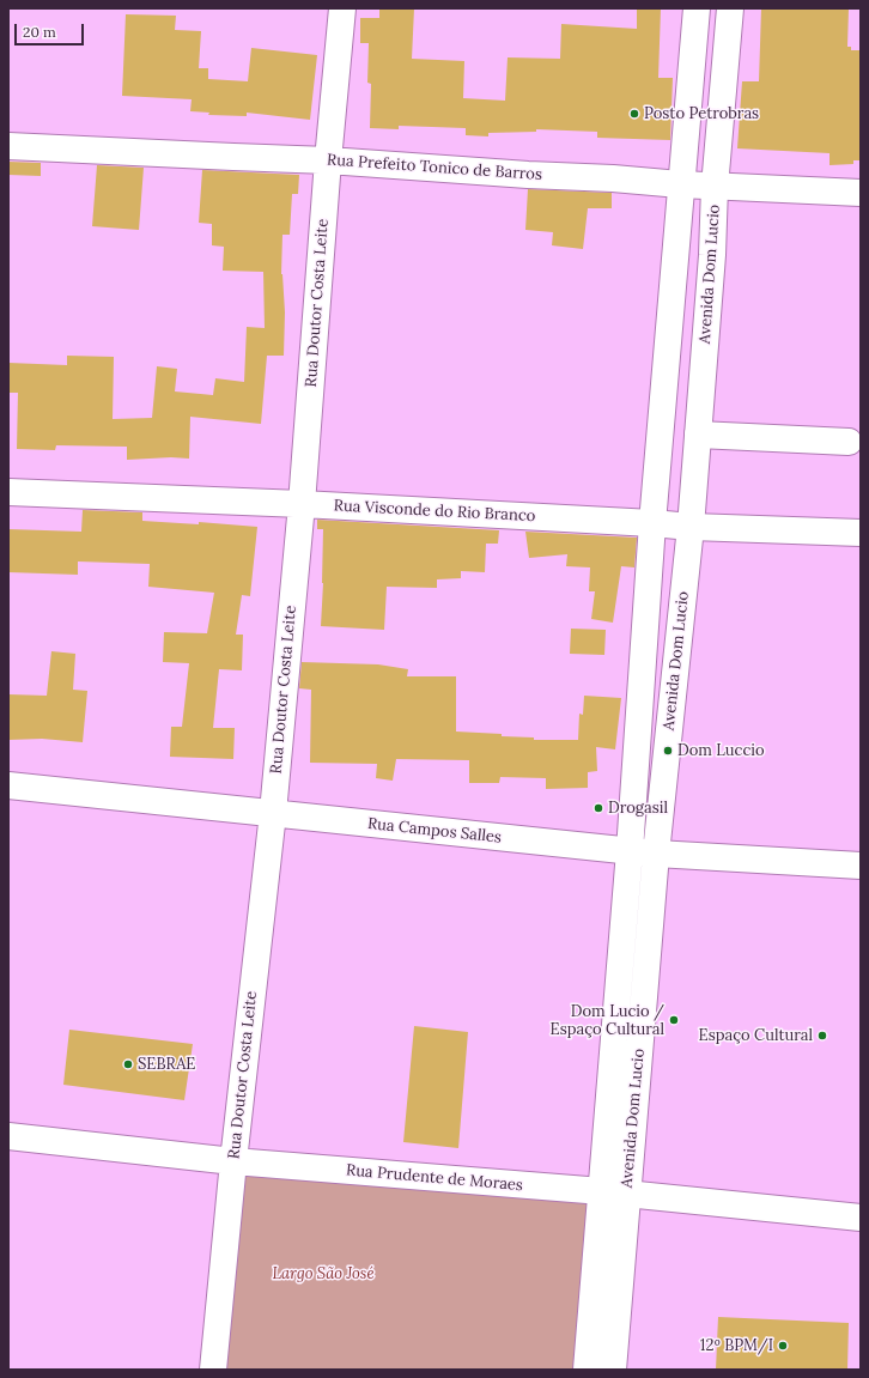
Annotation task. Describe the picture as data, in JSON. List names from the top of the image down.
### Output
{
  "streets": {
    "street": [
      "Rua Prefeito Tonico de Barros",
      "Avenida Dom Lucio",
      "Rua Doutor Costa Leite",
      "Rua Visconde do Rio Branco",
      "Rua Campos Salles",
      "Rua Prudente de Moraes"
    ]
  },
  "crossings": [
    ["Rua Prefeito Tonico de Barros", "Avenida Dom Lucio"],
    ["Rua Prefeito Tonico de Barros", "Rua Doutor Costa Leite"],
    ["Avenida Dom Lucio", "Rua Visconde do Rio Branco"],
    ["Avenida Dom Lucio", "Rua Campos Salles"],
    ["Avenida Dom Lucio", "Rua Prudente de Moraes"],
    ["Rua Doutor Costa Leite", "Rua Visconde do Rio Branco"],
    ["Rua Doutor Costa Leite", "Rua Campos Salles"],
    ["Rua Doutor Costa Leite", "Rua Prudente de Moraes"]
  ],
  "parks": ["Largo São José"],
  "places": [
    "Posto Petrobras",
    "Dom Luccio",
    "Drogasil",
    "Dom Lucio / Espaço Cultural",
    "Espaço Cultural",
    "SEBRAE",
    "12º BPM/I"
  ],
  "scale_bar": "20 m"
}
